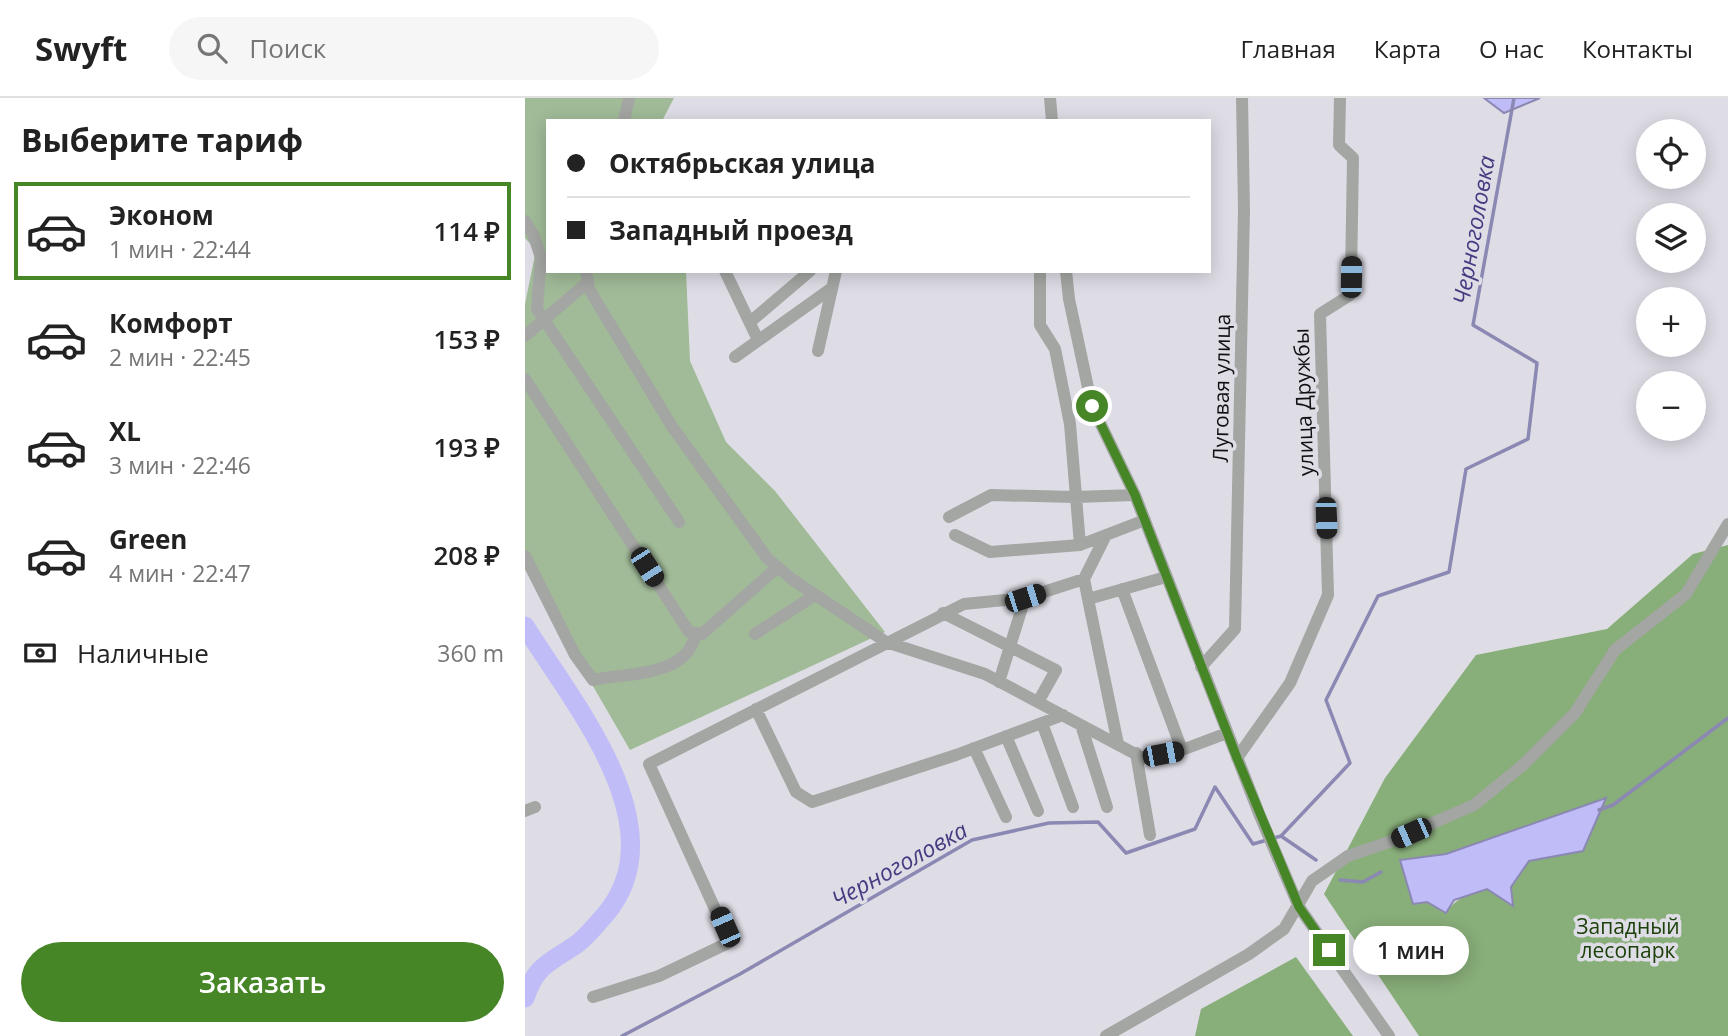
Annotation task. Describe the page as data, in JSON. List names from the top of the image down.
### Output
{
  "streets": {
    "street": ["Луговая улица", "улица Дружбы"]
  },
  "water": ["Черноголовка"],
  "parks": ["Западный лесопарк"],
  "page": {
    "header": "Swyft",
    "search": "Поиск",
    "nav": [
      "Главная",
      "Карта",
      "О нас",
      "Контакты"
    ],
    "heading": "Выберите тариф",
    "map_buttons": ["+", "−"],
    "banner": ["Октябрьская улица", "Западный проезд"],
    "list": [
      {
        "name": "Эконом",
        "note": "1 мин · 22:44",
        "value": "114 ₽"
      },
      {
        "name": "Комфорт",
        "note": "2 мин · 22:45",
        "value": "153 ₽"
      },
      {
        "name": "XL",
        "note": "3 мин · 22:46",
        "value": "193 ₽"
      },
      {
        "name": "Green",
        "note": "4 мин · 22:47",
        "value": "208 ₽"
      }
    ],
    "pay": ["Наличные", "360 m"],
    "bubble": "1 мин",
    "buttons": "Заказать"
  }
}
